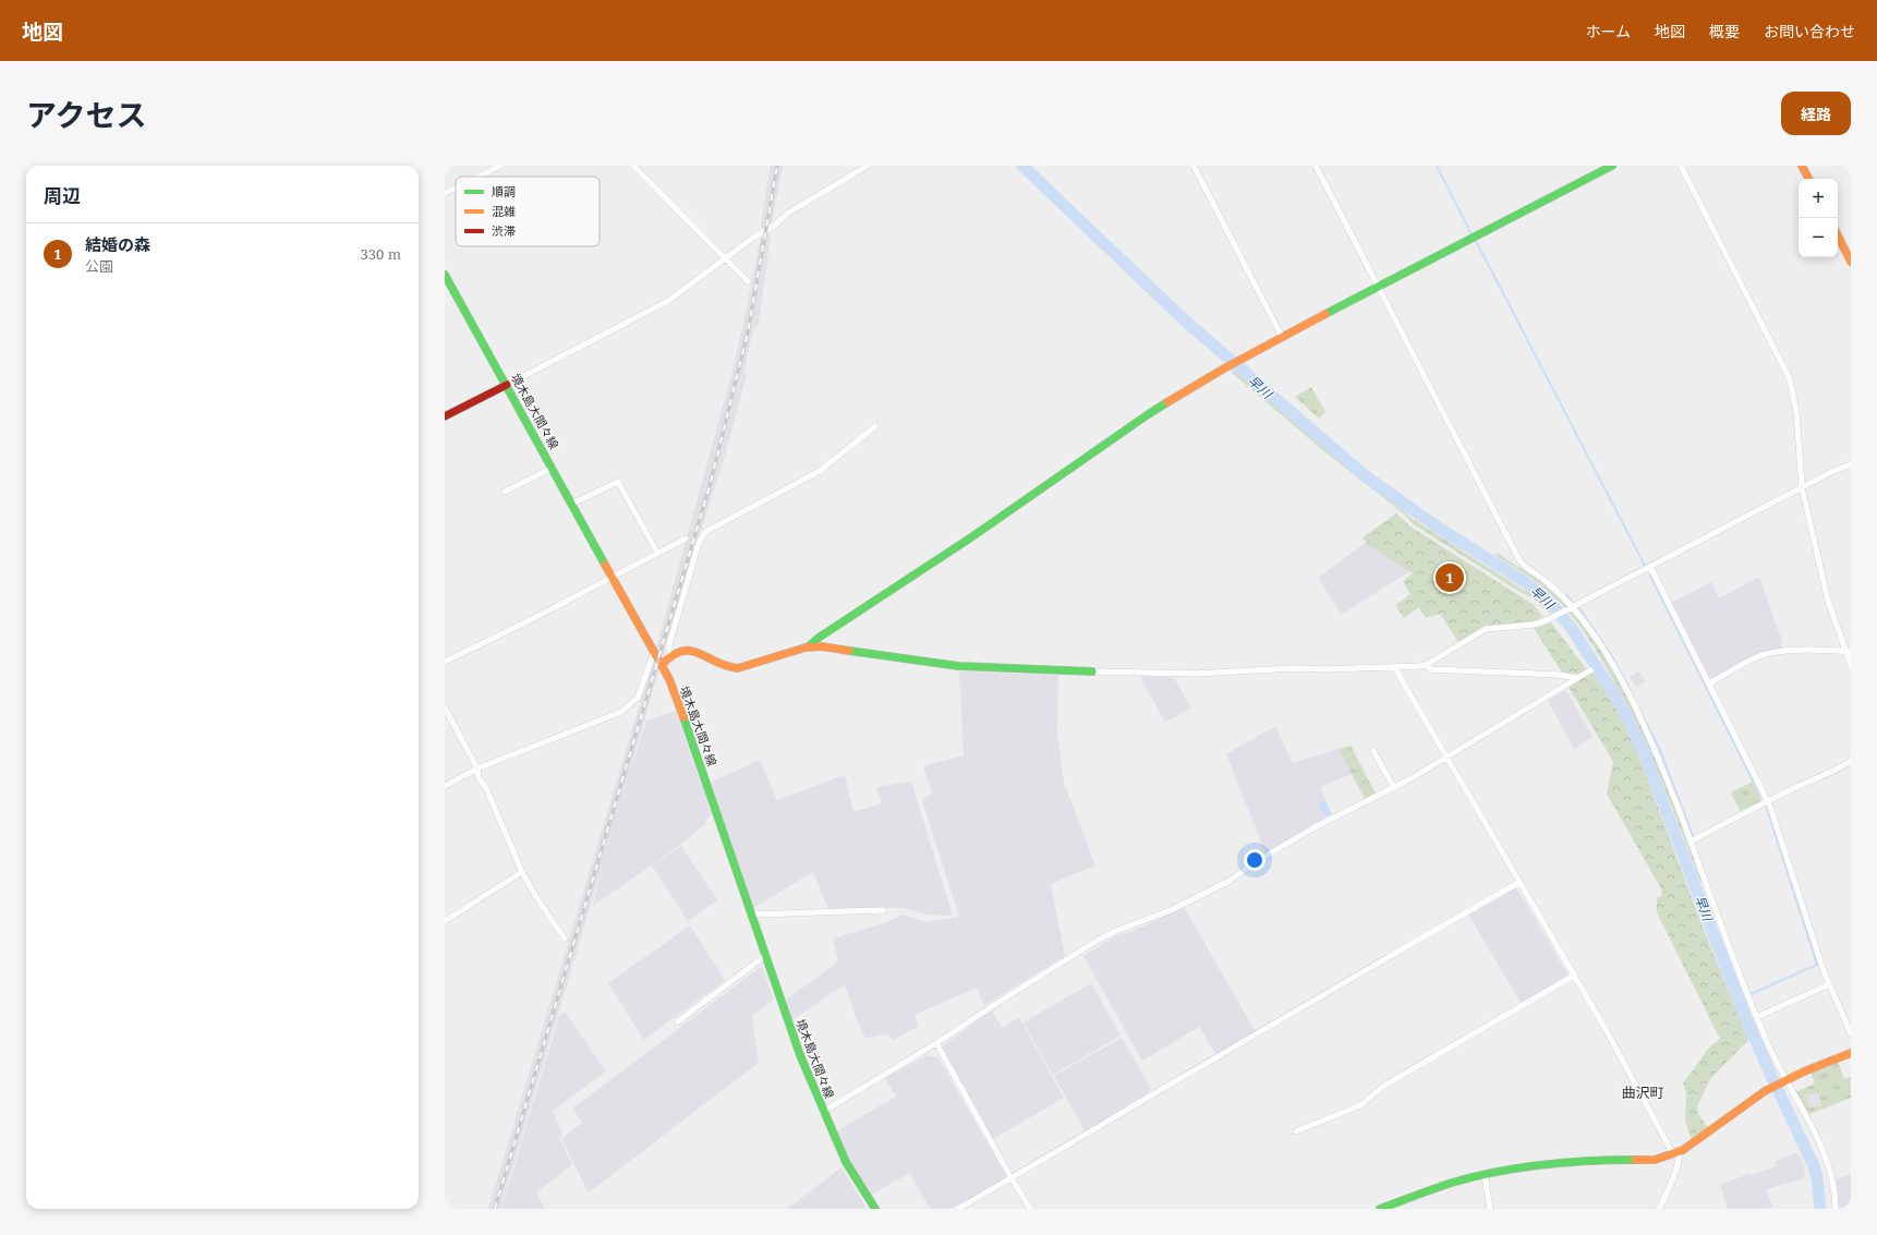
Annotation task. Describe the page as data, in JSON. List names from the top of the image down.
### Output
{
  "streets": {
    "street": ["境木島大間々線"]
  },
  "districts": ["曲沢町"],
  "water": ["早川"],
  "legend": ["順調", "混雑", "渋滞"],
  "page": {
    "header": "地図",
    "nav": [
      "ホーム",
      "地図",
      "概要",
      "お問い合わせ"
    ],
    "title": "アクセス",
    "buttons": "経路",
    "heading": "周辺",
    "map_buttons": ["+", "−"],
    "list": [
      {
        "mark": "1",
        "name": "結婚の森",
        "note": "公園",
        "value": "330 m"
      }
    ],
    "pins": "1"
  }
}
